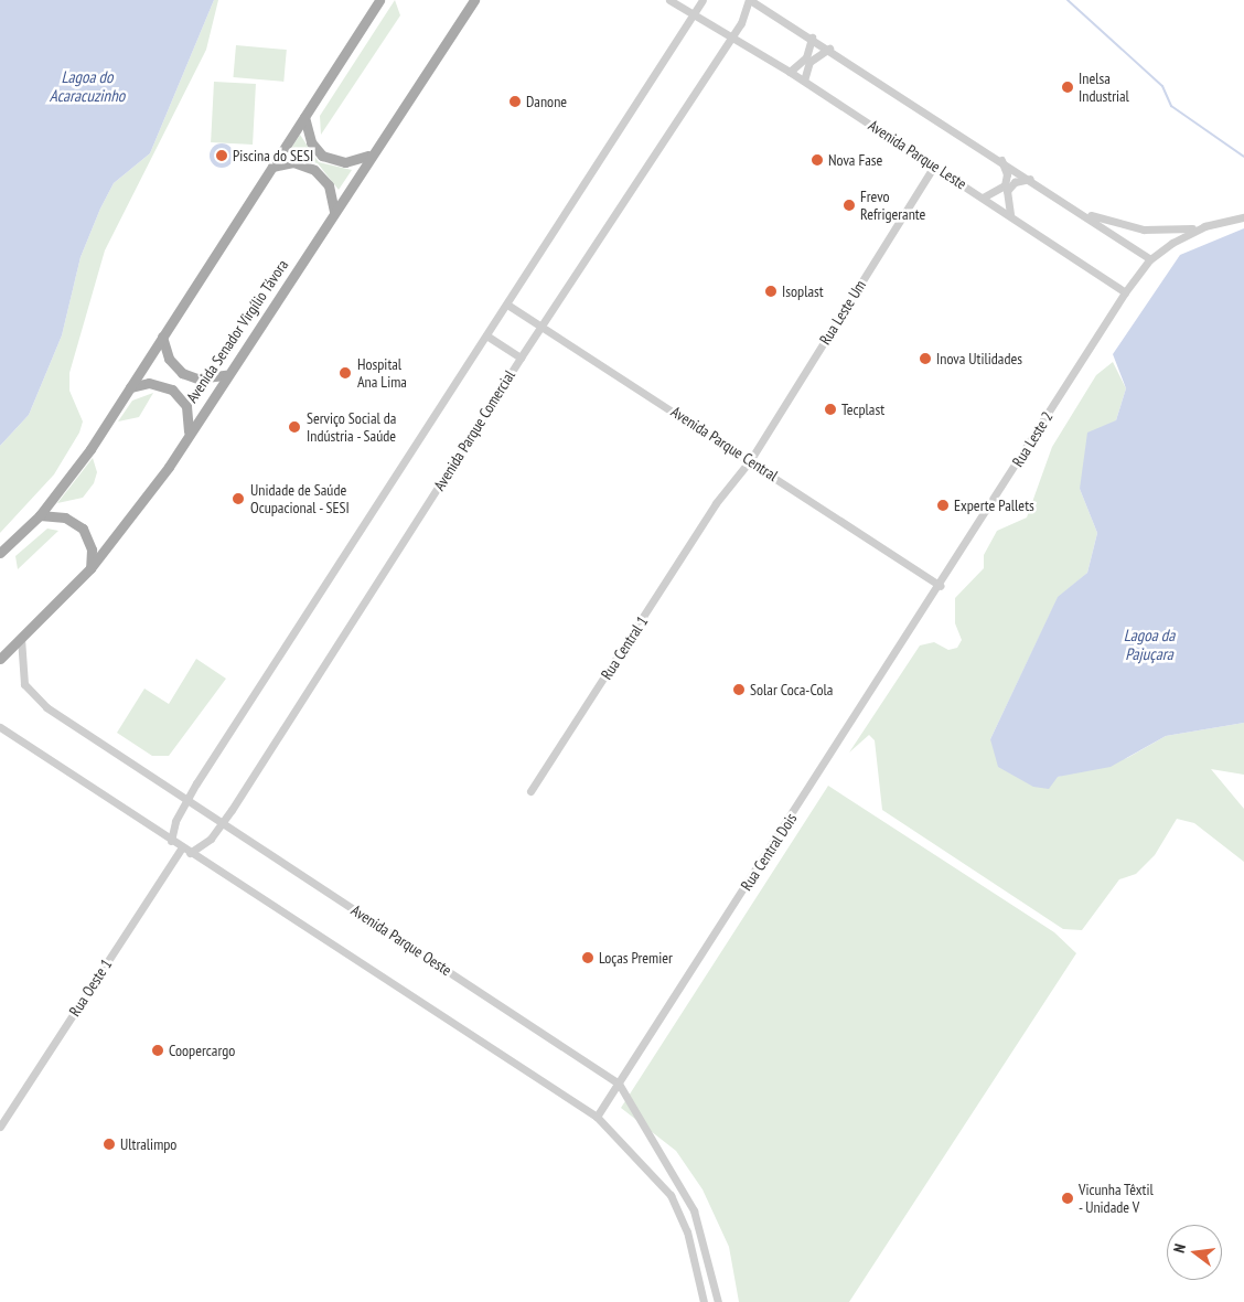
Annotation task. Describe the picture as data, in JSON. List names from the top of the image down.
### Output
{
  "streets": {
    "main road": ["Avenida Senador Virgílio Távora"],
    "street": [
      "Avenida Parque Leste",
      "Rua Leste Um",
      "Avenida Parque Comercial",
      "Rua Leste 2",
      "Avenida Parque Central",
      "Rua Central 1",
      "Rua Central Dois",
      "Avenida Parque Oeste",
      "Rua Oeste 1"
    ]
  },
  "crossings": [
    ["Avenida Parque Leste", "Rua Leste Um"],
    ["Avenida Parque Leste", "Avenida Parque Comercial"],
    ["Avenida Parque Leste", "Rua Leste 2"],
    ["Rua Leste Um", "Avenida Parque Central"],
    ["Rua Leste Um", "Rua Central 1"],
    ["Avenida Senador Virgílio Távora", "Avenida Parque Oeste"],
    ["Avenida Parque Comercial", "Avenida Parque Central"],
    ["Avenida Parque Comercial", "Avenida Parque Oeste"],
    ["Rua Leste 2", "Avenida Parque Central"],
    ["Rua Leste 2", "Rua Central Dois"],
    ["Avenida Parque Central", "Rua Central Dois"],
    ["Rua Central Dois", "Avenida Parque Oeste"]
  ],
  "water": ["Lagoa do Acaracuzinho", "Lagoa da Pajuçara"],
  "places": [
    "Inelsa Industrial",
    "Danone",
    "Piscina do SESI",
    "Nova Fase",
    "Frevo Refrigerante",
    "Isoplast",
    "Inova Utilidades",
    "Hospital Ana Lima",
    "Tecplast",
    "Serviço Social da Indústria - Saúde",
    "Unidade de Saúde Ocupacional - SESI",
    "Experte Pallets",
    "Solar Coca-Cola",
    "Loças Premier",
    "Coopercargo",
    "Ultralimpo",
    "Vicunha Têxtil - Unidade V"
  ],
  "north": "left"
}
